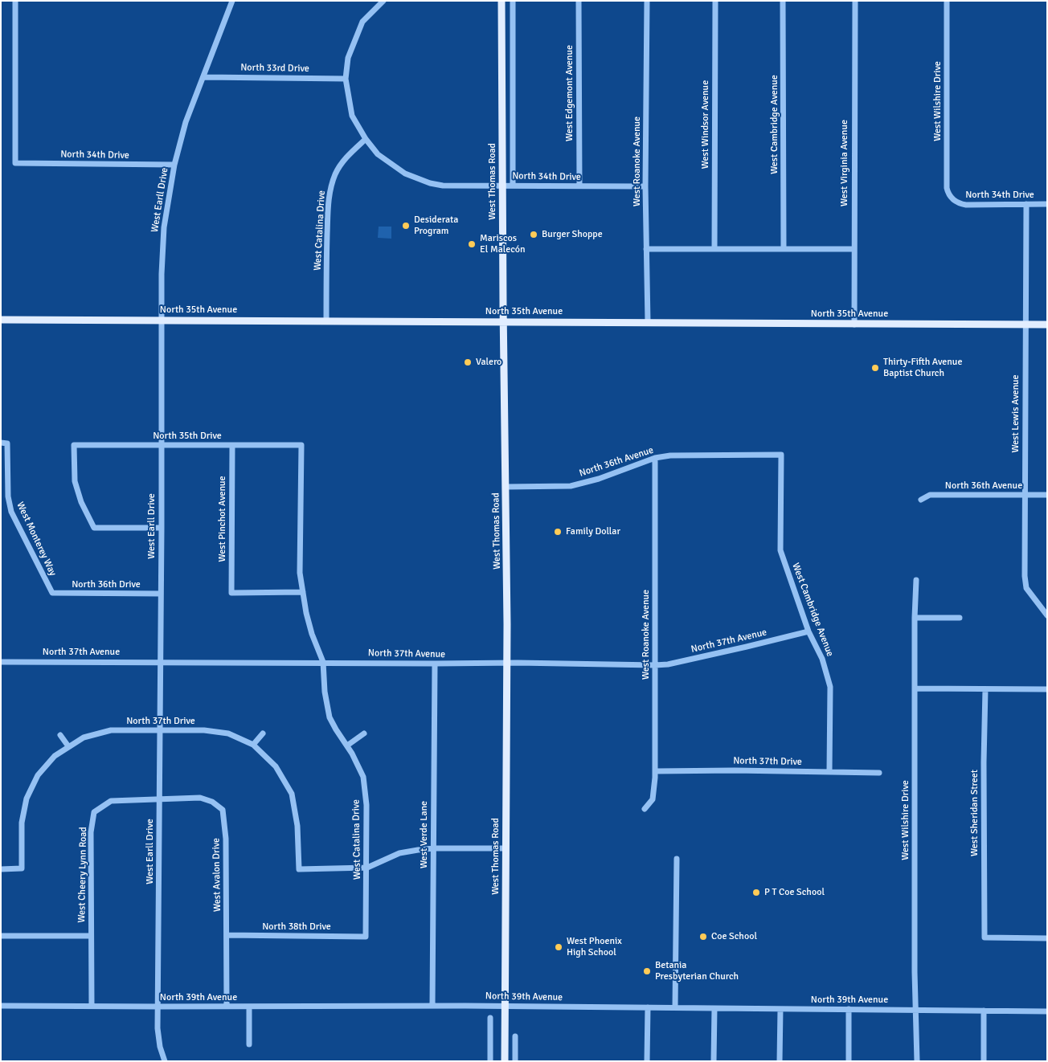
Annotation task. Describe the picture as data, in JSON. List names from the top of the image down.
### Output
{
  "streets": {
    "main road": ["West Thomas Road", "North 35th Avenue"],
    "street": [
      "North 33rd Drive",
      "West Edgemont Avenue",
      "West Wilshire Drive",
      "West Windsor Avenue",
      "West Cambridge Avenue",
      "North 34th Drive",
      "West Roanoke Avenue",
      "West Virginia Avenue",
      "West Earll Drive",
      "West Catalina Drive",
      "West Lewis Avenue",
      "North 35th Drive",
      "North 36th Avenue",
      "West Pinchot Avenue",
      "West Monterey Way",
      "North 36th Drive",
      "North 37th Avenue",
      "North 37th Drive",
      "West Sheridan Street",
      "West Verde Lane",
      "West Cheery Lynn Road",
      "West Avalon Drive",
      "North 38th Drive",
      "North 39th Avenue"
    ]
  },
  "crossings": [
    ["North 33rd Drive", "West Earll Drive"],
    ["West Edgemont Avenue", "North 34th Drive"],
    ["West Wilshire Drive", "North 34th Drive"],
    ["West Wilshire Drive", "North 39th Avenue"],
    ["West Cambridge Avenue", "North 36th Avenue"],
    ["West Cambridge Avenue", "North 37th Avenue"],
    ["West Cambridge Avenue", "North 37th Drive"],
    ["North 34th Drive", "West Roanoke Avenue"],
    ["North 34th Drive", "West Thomas Road"],
    ["North 34th Drive", "West Earll Drive"],
    ["North 34th Drive", "West Catalina Drive"],
    ["North 34th Drive", "West Lewis Avenue"],
    ["West Roanoke Avenue", "North 35th Avenue"],
    ["West Roanoke Avenue", "North 36th Avenue"],
    ["West Roanoke Avenue", "North 37th Avenue"],
    ["West Roanoke Avenue", "North 37th Drive"],
    ["West Virginia Avenue", "North 35th Avenue"],
    ["West Thomas Road", "North 35th Avenue"],
    ["West Thomas Road", "North 36th Avenue"],
    ["West Thomas Road", "North 37th Avenue"],
    ["West Thomas Road", "North 39th Avenue"],
    ["West Earll Drive", "North 35th Avenue"],
    ["West Earll Drive", "North 35th Drive"],
    ["West Earll Drive", "North 36th Drive"],
    ["West Earll Drive", "North 37th Avenue"],
    ["West Earll Drive", "North 37th Drive"],
    ["West Earll Drive", "West Cheery Lynn Road"],
    ["West Earll Drive", "West Avalon Drive"],
    ["West Earll Drive", "North 39th Avenue"],
    ["West Catalina Drive", "North 35th Avenue"],
    ["West Catalina Drive", "North 35th Drive"],
    ["West Catalina Drive", "West Pinchot Avenue"],
    ["West Catalina Drive", "North 37th Avenue"],
    ["West Catalina Drive", "North 37th Drive"],
    ["West Catalina Drive", "North 38th Drive"],
    ["North 35th Avenue", "West Lewis Avenue"],
    ["West Lewis Avenue", "North 36th Avenue"],
    ["North 35th Drive", "West Pinchot Avenue"],
    ["West Monterey Way", "North 36th Drive"],
    ["North 37th Avenue", "West Verde Lane"],
    ["West Verde Lane", "North 39th Avenue"],
    ["West Cheery Lynn Road", "West Avalon Drive"],
    ["West Cheery Lynn Road", "North 39th Avenue"],
    ["West Avalon Drive", "North 38th Drive"],
    ["West Avalon Drive", "North 39th Avenue"]
  ],
  "places": [
    "Desiderata Program",
    "Burger Shoppe",
    "Mariscos El Malecón",
    "Valero",
    "Thirty-Fifth Avenue Baptist Church",
    "Family Dollar",
    "P T Coe School",
    "Coe School",
    "West Phoenix High School",
    "Betania Presbyterian Church"
  ]
}
